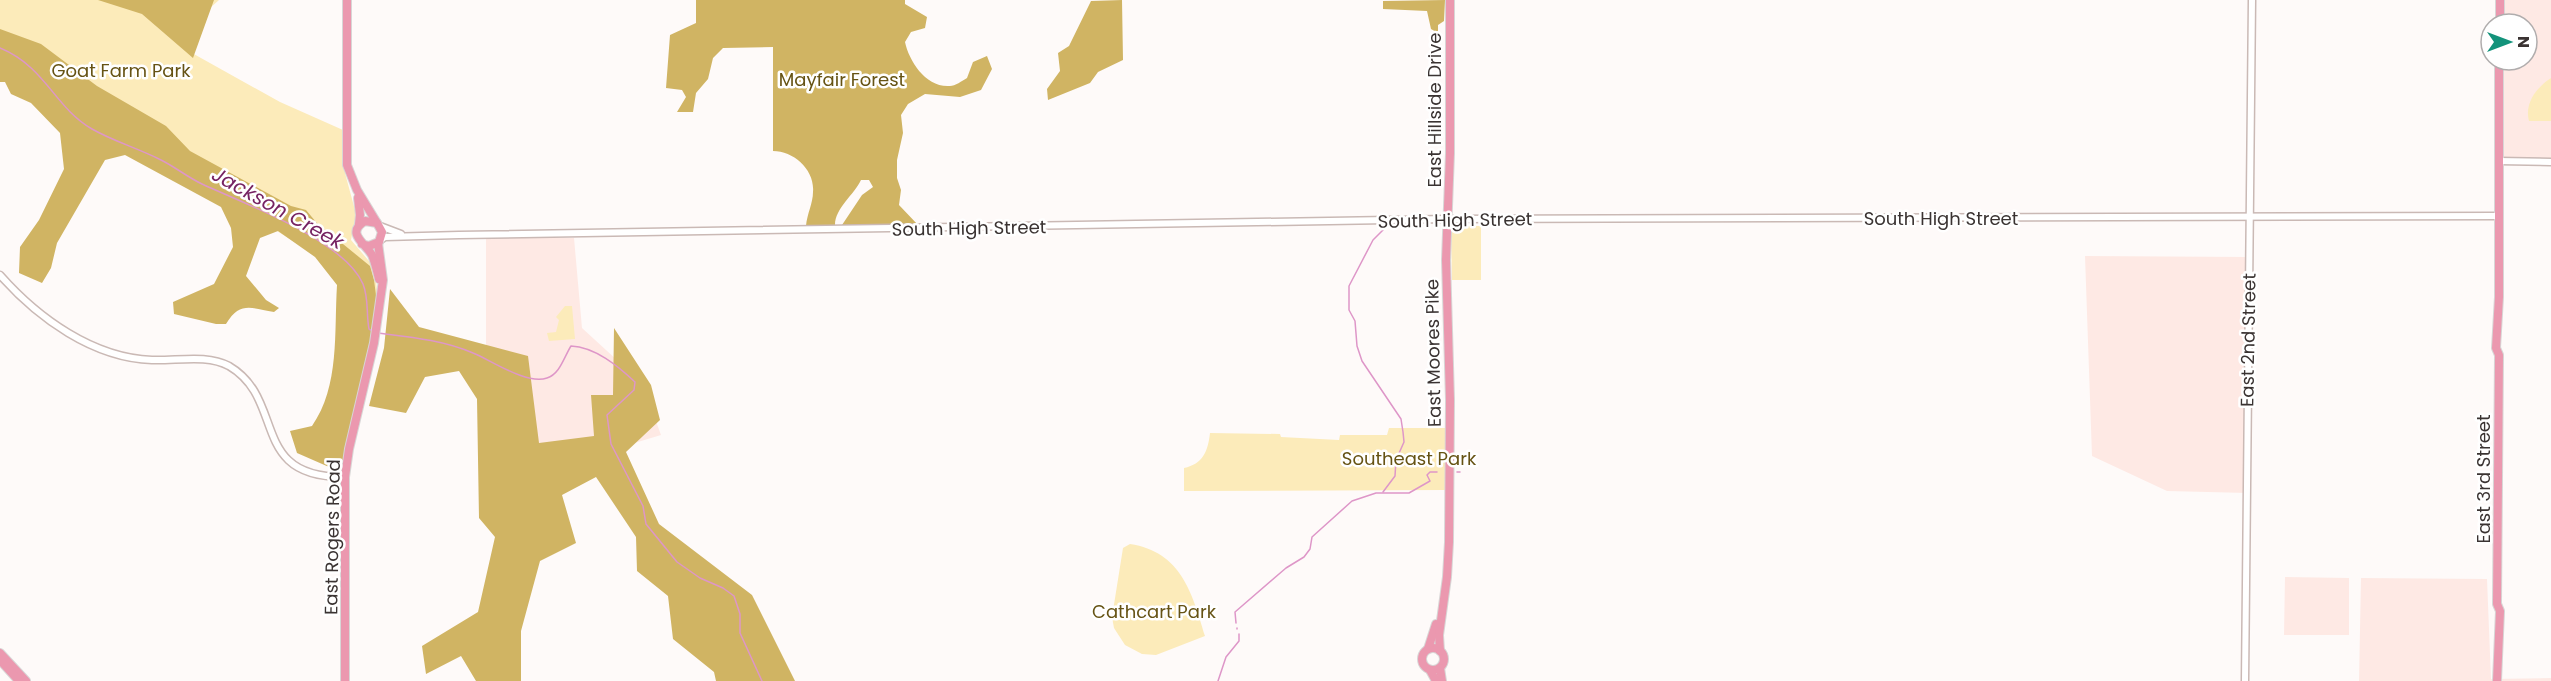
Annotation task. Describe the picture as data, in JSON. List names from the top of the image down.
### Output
{
  "streets": {
    "main road": [
      "East Hillside Drive",
      "East Moores Pike",
      "East 3rd Street",
      "East Rogers Road"
    ],
    "street": ["South High Street", "East 2nd Street"]
  },
  "crossings": [
    ["East Hillside Drive", "South High Street"],
    ["East Hillside Drive", "East Moores Pike"],
    ["South High Street", "East 2nd Street"],
    ["South High Street", "East Moores Pike"],
    ["South High Street", "East 3rd Street"],
    ["South High Street", "East Rogers Road"]
  ],
  "water": ["Jackson Creek"],
  "parks": [
    "Goat Farm Park",
    "Mayfair Forest",
    "Southeast Park",
    "Cathcart Park"
  ],
  "north": "right"
}
